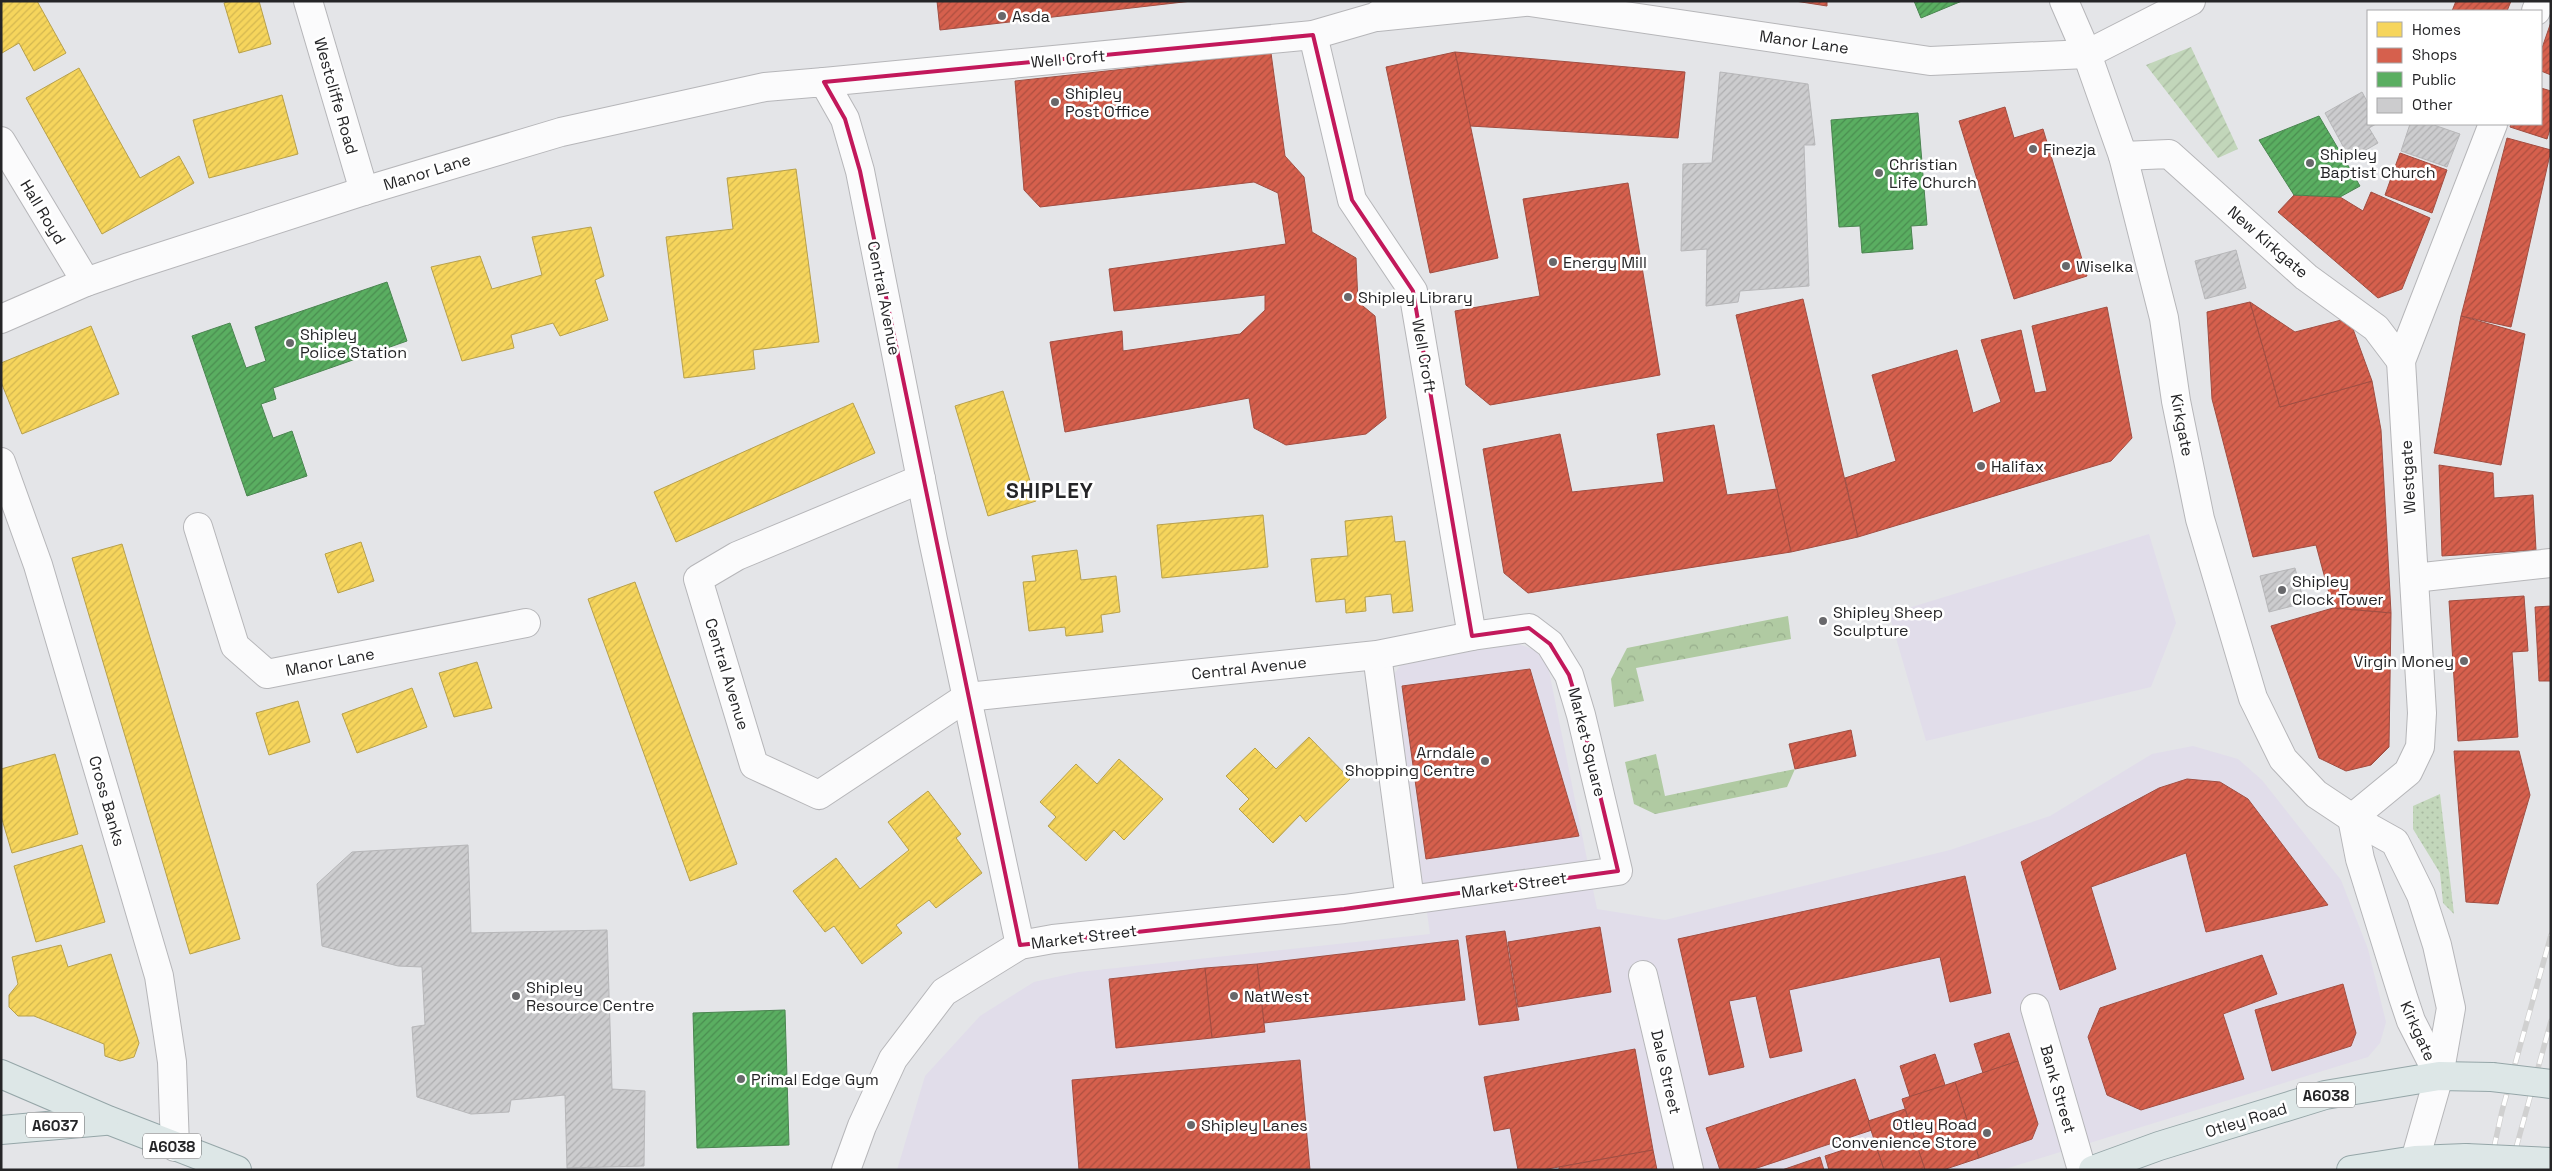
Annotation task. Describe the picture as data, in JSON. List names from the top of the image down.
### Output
{
  "streets": {
    "main road": ["A6038", "Otley Road", "A6037"],
    "street": [
      "Manor Lane",
      "Well Croft",
      "Westcliffe Road",
      "Hall Royd",
      "New Kirkgate",
      "Central Avenue",
      "Kirkgate",
      "Westgate",
      "Market Square",
      "Cross Banks",
      "Market Street",
      "Dale Street",
      "Bank Street"
    ]
  },
  "crossings": [
    ["Manor Lane", "Well Croft"],
    ["Manor Lane", "Westcliffe Road"],
    ["Manor Lane", "Hall Royd"],
    ["Manor Lane", "Central Avenue"],
    ["Manor Lane", "Kirkgate"],
    ["Well Croft", "Central Avenue"],
    ["New Kirkgate", "Kirkgate"],
    ["New Kirkgate", "Westgate"],
    ["Central Avenue", "Market Square"],
    ["Central Avenue", "Market Street"],
    ["Kirkgate", "Westgate"],
    ["Kirkgate", "Otley Road"],
    ["Market Square", "Market Street"],
    ["Cross Banks", "A6038"],
    ["A6038", "A6037"]
  ],
  "districts": ["SHIPLEY"],
  "places": [
    "Asda",
    "Shipley Post Office",
    "Finezja",
    "Shipley Baptist Church",
    "Christian Life Church",
    "Energy Mill",
    "Wiselka",
    "Shipley Library",
    "Shipley Police Station",
    "Halifax",
    "Shipley Clock Tower",
    "Shipley Sheep Sculpture",
    "Virgin Money",
    "Arndale Shopping Centre",
    "Shipley Resource Centre",
    "NatWest",
    "Primal Edge Gym",
    "Shipley Lanes",
    "Otley Road Convenience Store"
  ],
  "legend": [
    "Homes",
    "Shops",
    "Public",
    "Other"
  ]
}
